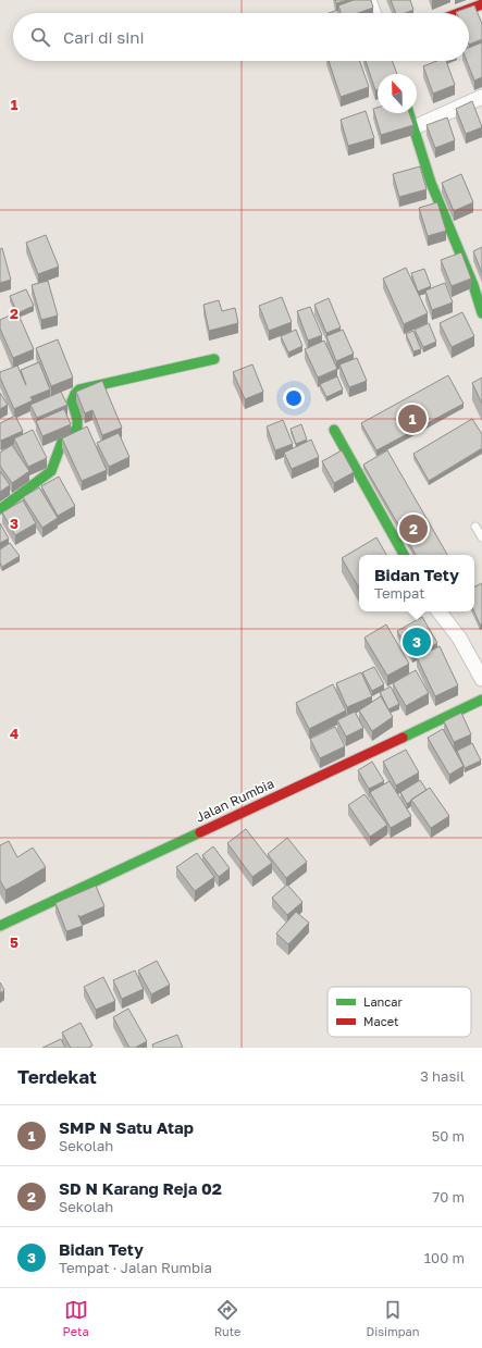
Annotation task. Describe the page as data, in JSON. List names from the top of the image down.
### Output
{
  "streets": {
    "street": ["Jalan Rumbia"]
  },
  "legend": ["Lancar", "Macet"],
  "north": "top",
  "page": {
    "search": "Cari di sini",
    "pins": ["1", "2", "3"],
    "popup": ["Bidan Tety", "Tempat"],
    "heading": ["Terdekat", "3 hasil"],
    "list": [
      {
        "mark": "1",
        "name": "SMP N Satu Atap",
        "note": "Sekolah",
        "value": "50 m"
      },
      {
        "mark": "2",
        "name": "SD N Karang Reja 02",
        "note": "Sekolah",
        "value": "70 m"
      },
      {
        "mark": "3",
        "name": "Bidan Tety",
        "note": "Tempat · Jalan Rumbia",
        "value": "100 m"
      }
    ],
    "nav": ["Peta", "Rute", "Disimpan"]
  },
  "grid": {
    "rows": [
      "1",
      "2",
      "3",
      "4",
      "5"
    ]
  }
}
